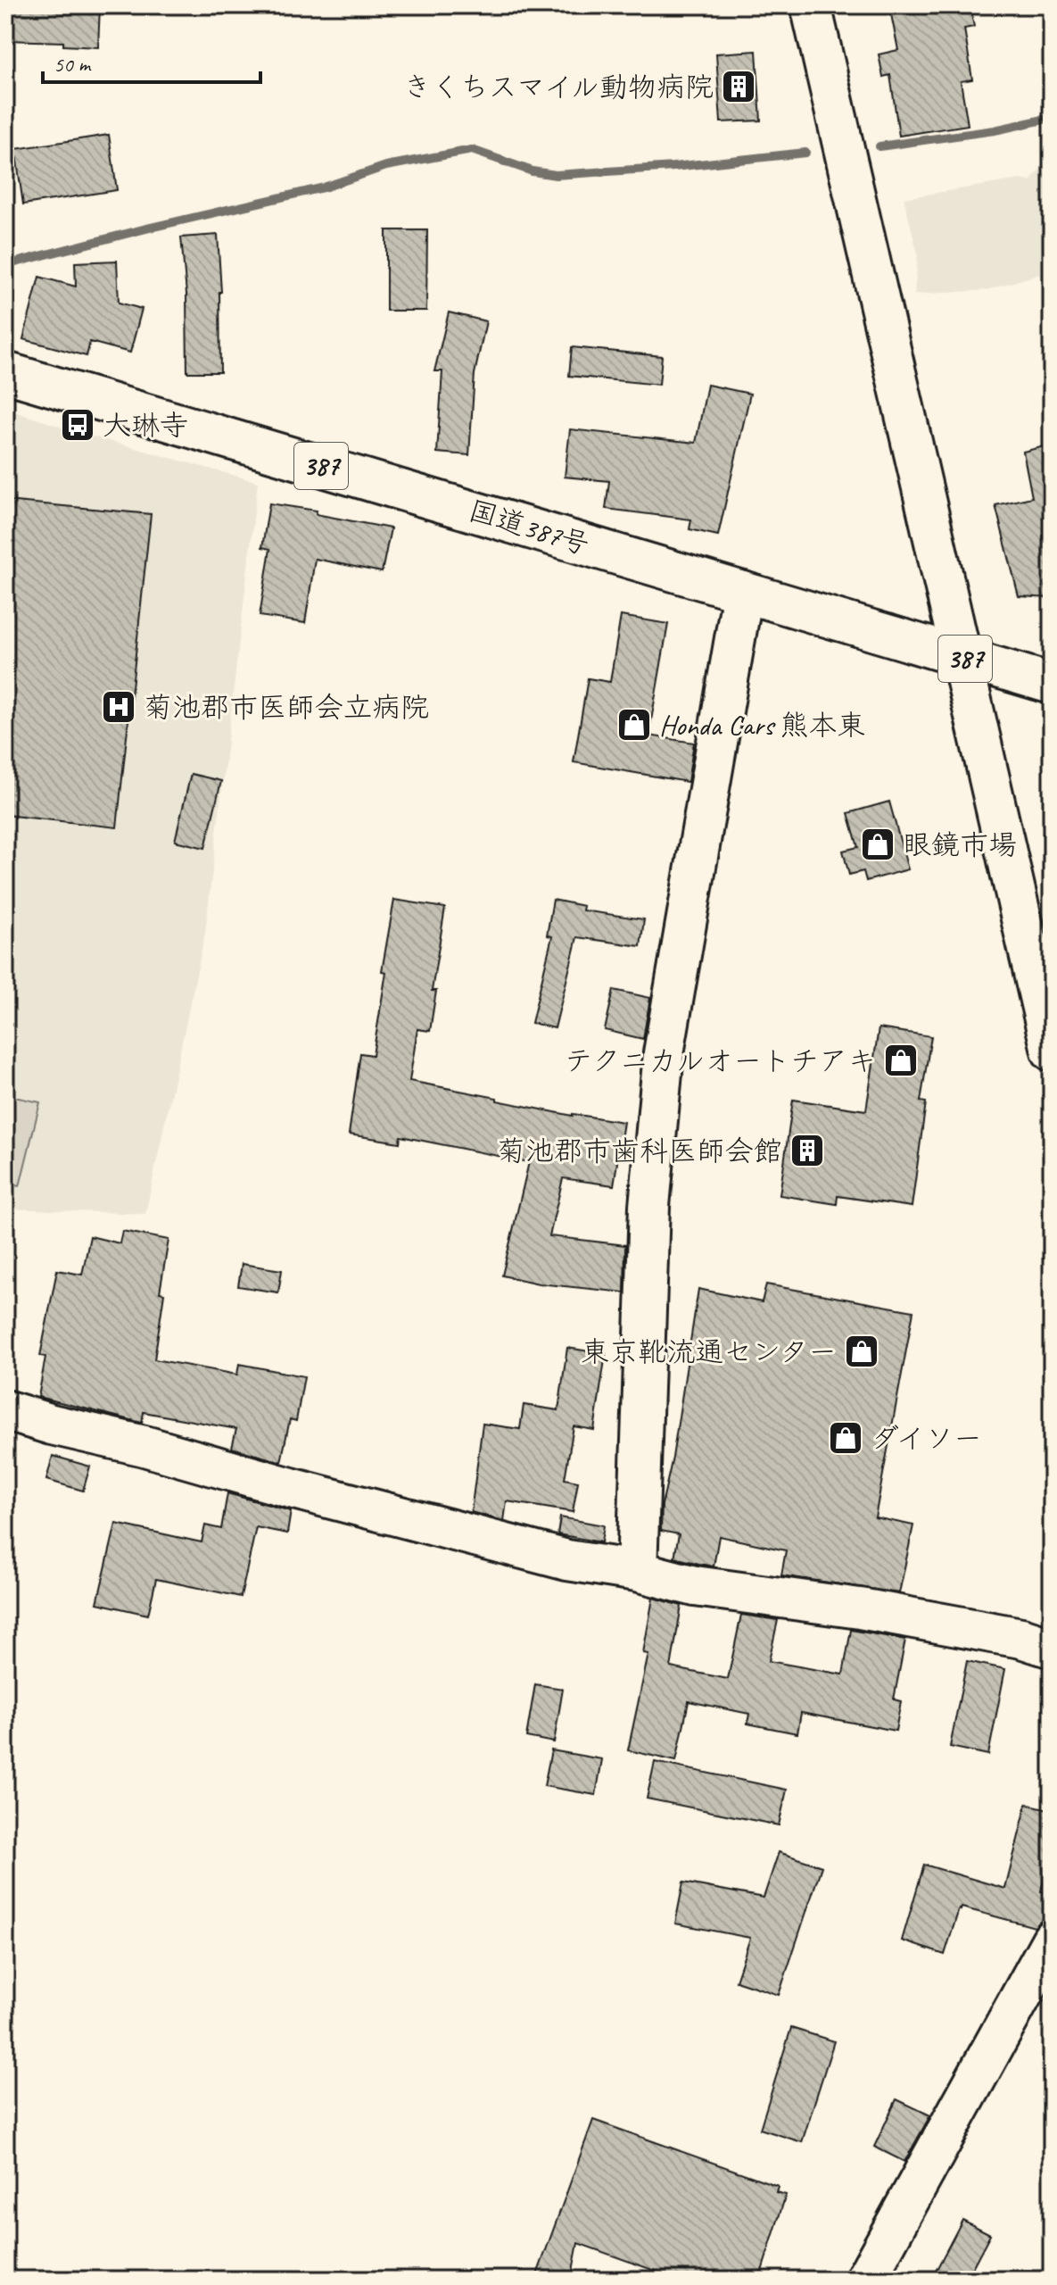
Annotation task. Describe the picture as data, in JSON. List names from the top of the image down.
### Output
{
  "streets": {
    "main road": ["387", "国道387号"]
  },
  "places": {
    "building": ["きくちスマイル動物病院", "菊池郡市歯科医師会館"],
    "bus stop": ["大琳寺"],
    "hospital": ["菊池郡市医師会立病院"],
    "shop": [
      "Honda Cars 熊本東",
      "眼鏡市場",
      "テクニカルオートチアキ",
      "東京靴流通センター",
      "ダイソー"
    ]
  },
  "scale_bar": "50 m"
}
